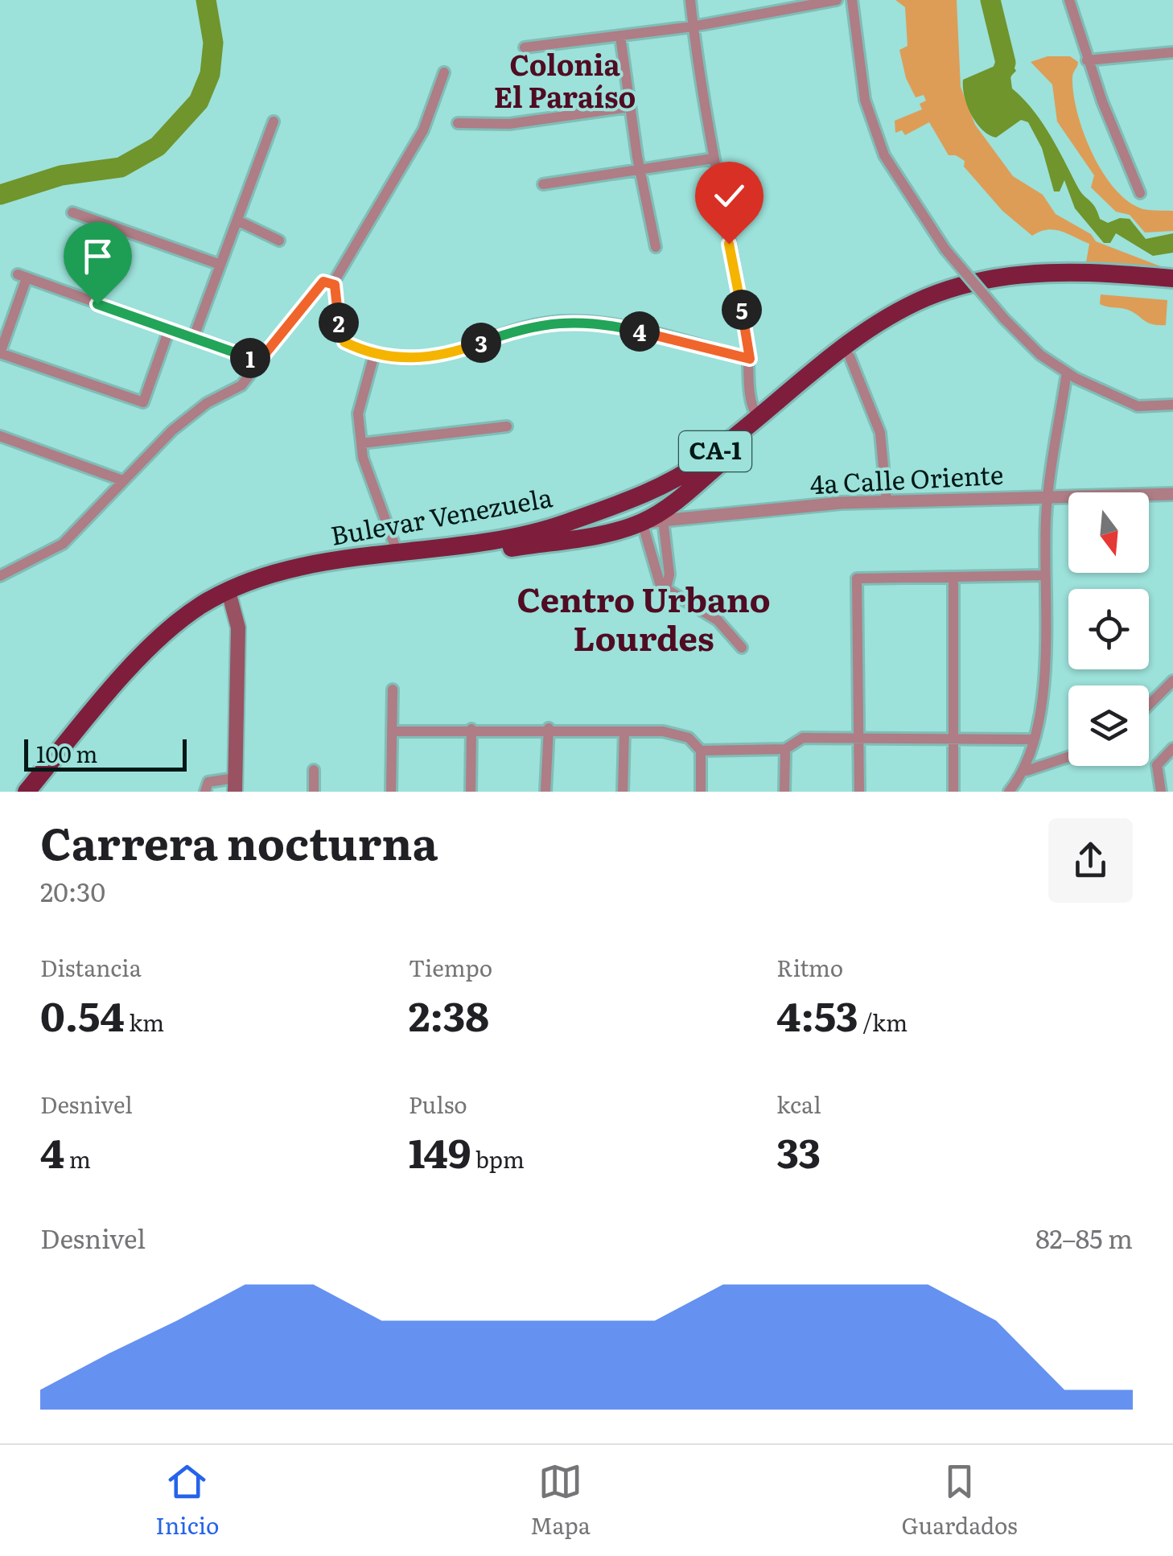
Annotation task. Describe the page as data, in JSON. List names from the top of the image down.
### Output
{
  "streets": {
    "highway": ["CA-1", "Bulevar Venezuela"],
    "street": ["4a Calle Oriente"]
  },
  "crossings": [
    ["4a Calle Oriente", "Bulevar Venezuela"]
  ],
  "districts": ["Colonia El Paraíso", "Centro Urbano Lourdes"],
  "scale_bar": "100 m",
  "north": "bottom",
  "page": {
    "pins": [
      "5",
      "2",
      "4",
      "3",
      "1"
    ],
    "scale": "100 m",
    "heading": ["Carrera nocturna", "20:30"],
    "stats": [
      ["Distancia", "0.54 km"],
      ["Tiempo", "2:38"],
      ["Ritmo", "4:53 /km"],
      ["Desnivel", "4 m"],
      ["Pulso", "149 bpm"],
      ["kcal", "33"]
    ],
    "chart": ["Desnivel", "82–85 m"],
    "tabs": ["Inicio", "Mapa", "Guardados"]
  }
}
